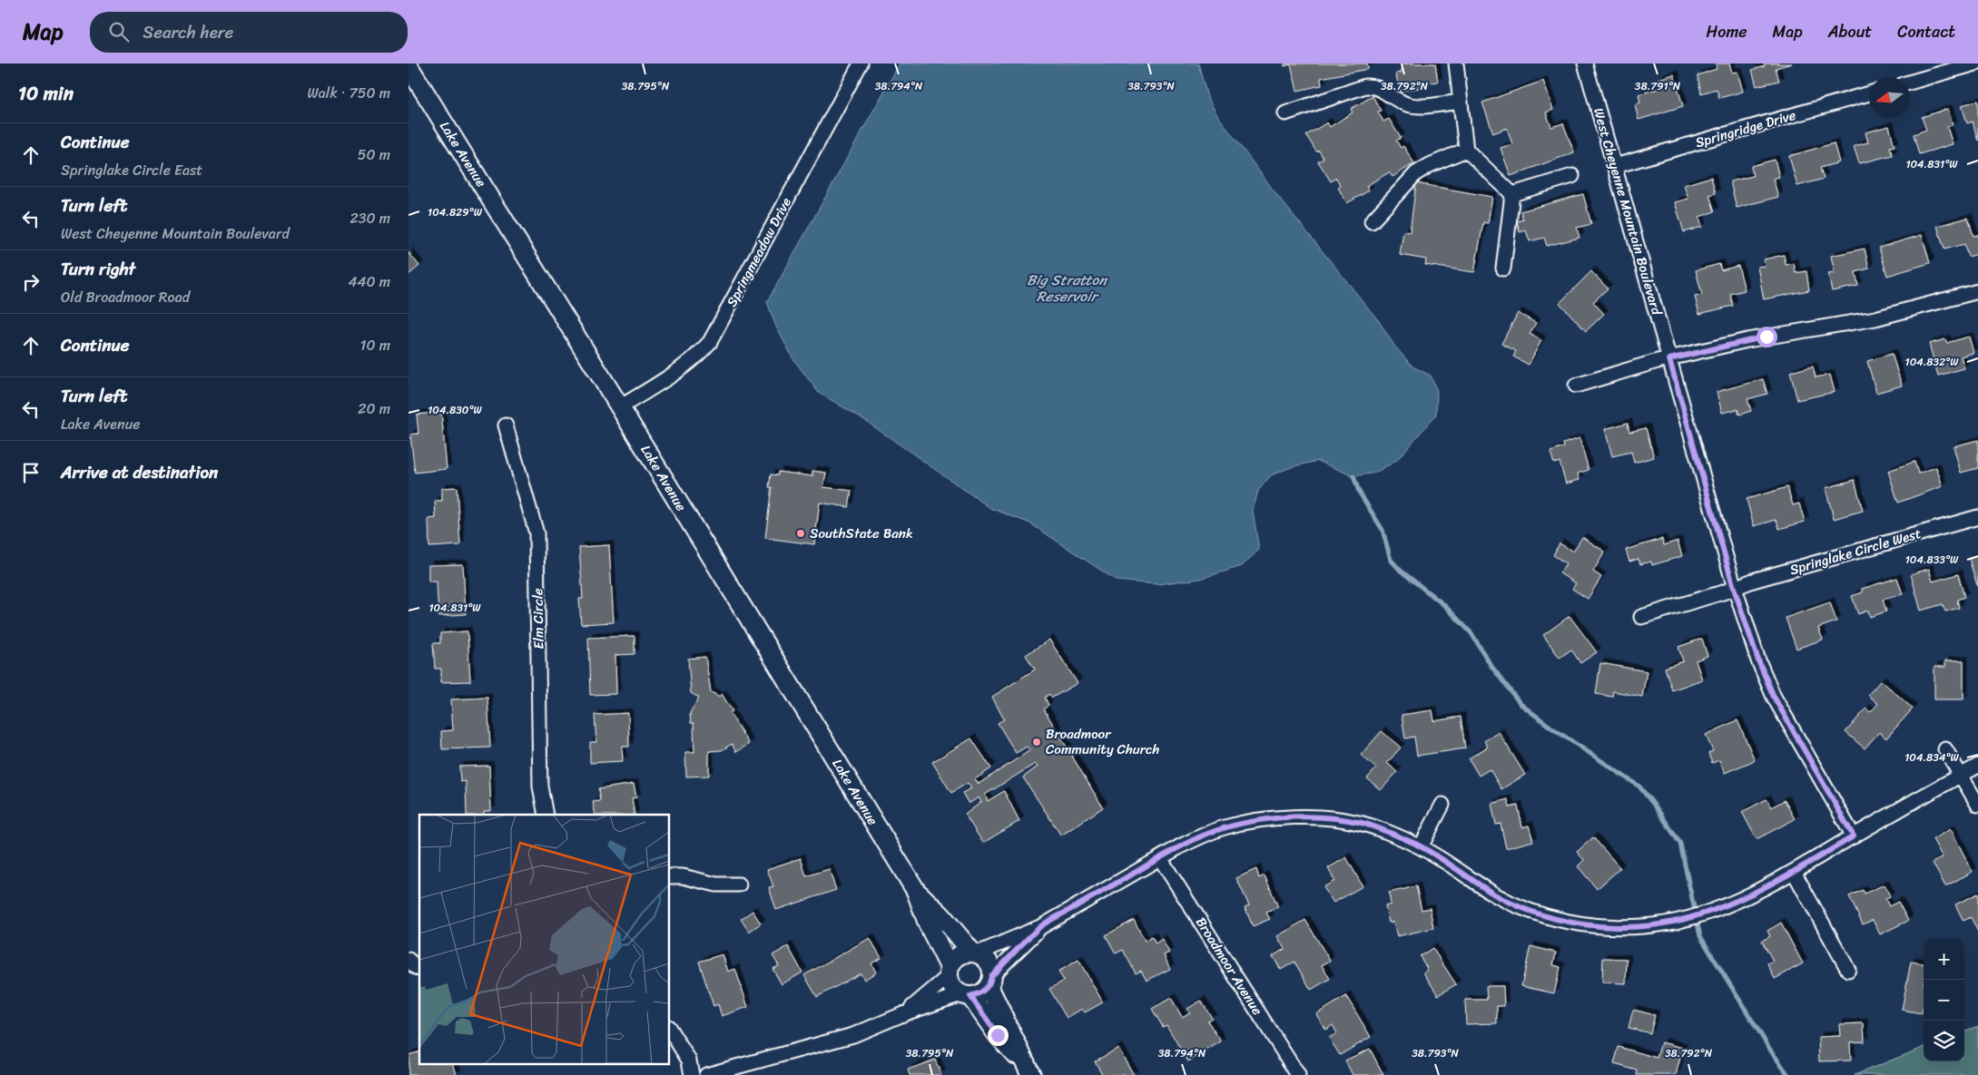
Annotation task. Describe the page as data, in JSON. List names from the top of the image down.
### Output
{
  "streets": {
    "main road": ["Lake Avenue"],
    "street": [
      "Springridge Drive",
      "West Cheyenne Mountain Boulevard",
      "Springmeadow Drive",
      "Springlake Circle West",
      "Elm Circle",
      "Broadmoor Avenue"
    ]
  },
  "crossings": [
    ["Springridge Drive", "West Cheyenne Mountain Boulevard"],
    ["Lake Avenue", "Springmeadow Drive"],
    ["West Cheyenne Mountain Boulevard", "Springlake Circle West"]
  ],
  "water": ["Big Stratton Reservoir"],
  "places": ["SouthState Bank", "Broadmoor Community Church"],
  "north": "left",
  "page": {
    "header": "Map",
    "search": "Search here",
    "nav": [
      "Home",
      "Map",
      "About",
      "Contact"
    ],
    "heading": ["10 min", "Walk · 750 m"],
    "list": [
      ["Continue", "Springlake Circle East", "50 m"],
      ["Turn left", "West Cheyenne Mountain Boulevard", "230 m"],
      ["Turn right", "Old Broadmoor Road", "440 m"],
      ["Continue", "10 m"],
      ["Turn left", "Lake Avenue", "20 m"],
      "Arrive at destination"
    ],
    "map_buttons": ["+", "−"]
  },
  "coordinates": [
    "38.795°N",
    "38.794°N",
    "38.793°N",
    "38.792°N",
    "38.791°N",
    "104.831°W",
    "104.829°W",
    "104.832°W",
    "104.830°W",
    "104.833°W",
    "104.834°W"
  ]
}
